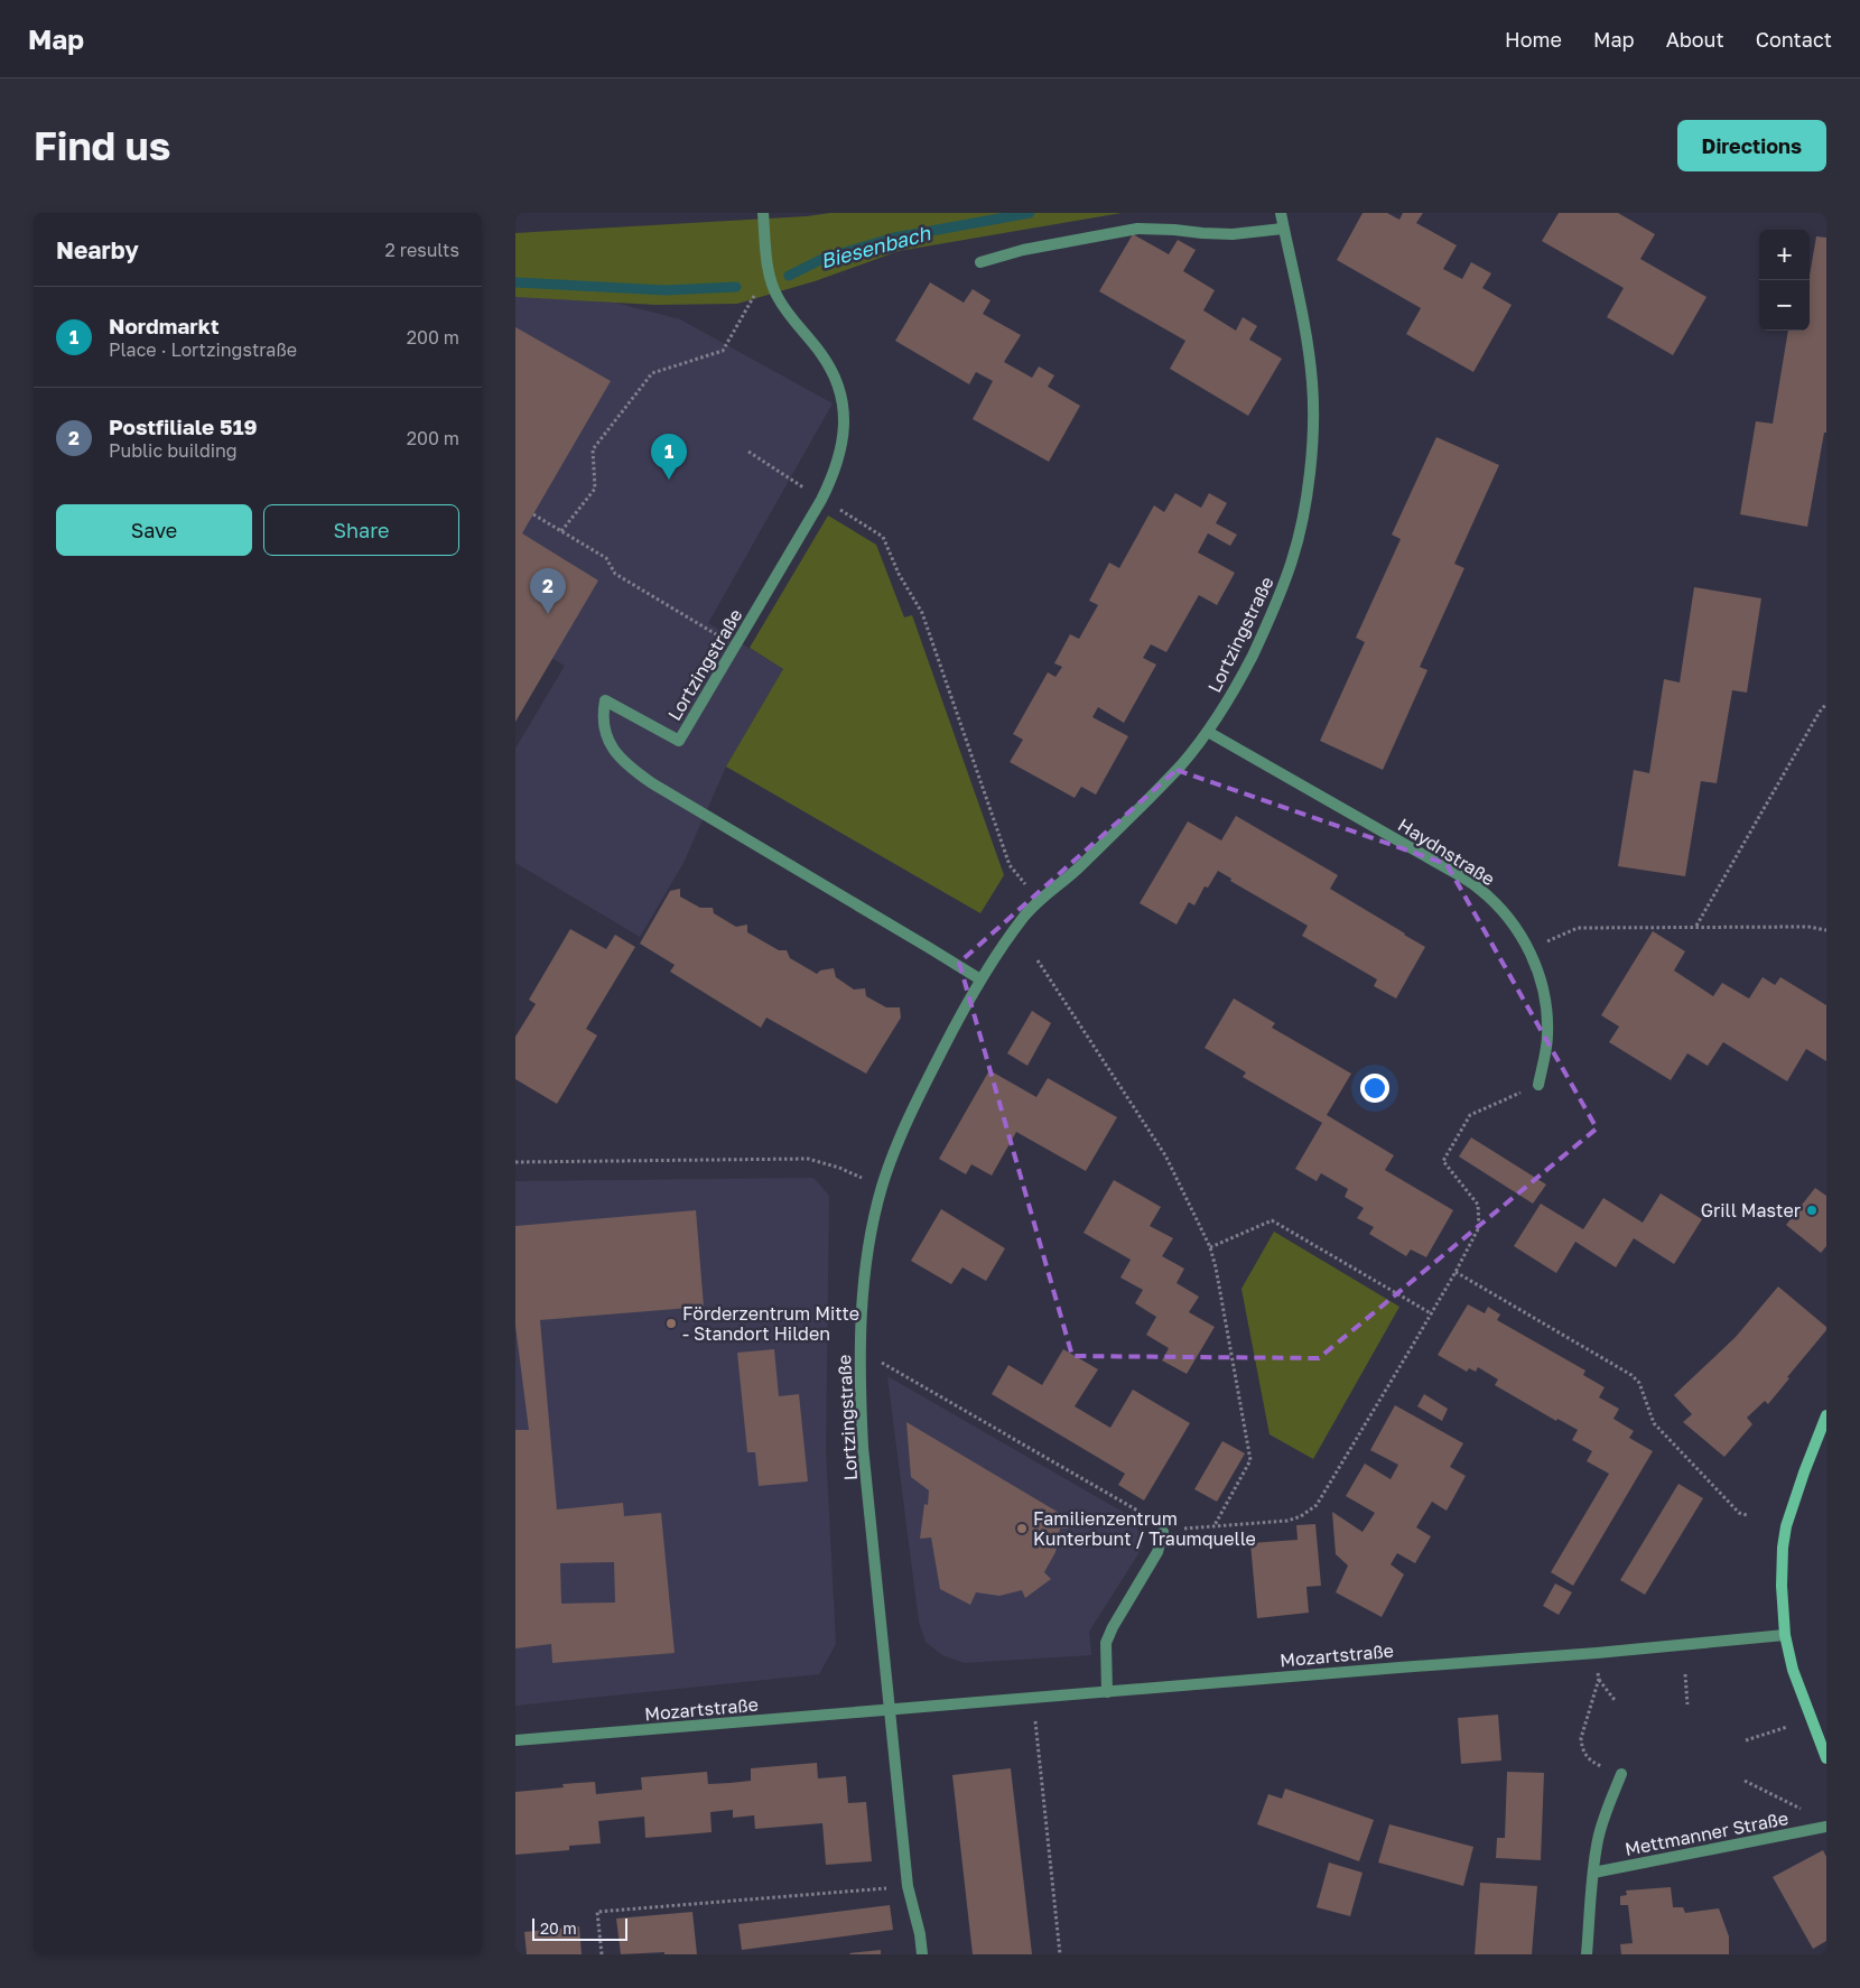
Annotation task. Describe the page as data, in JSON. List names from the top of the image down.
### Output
{
  "streets": {
    "street": [
      "Lortzingstraße",
      "Haydnstraße",
      "Mozartstraße",
      "Mettmanner Straße"
    ]
  },
  "crossings": [
    ["Lortzingstraße", "Haydnstraße"],
    ["Lortzingstraße", "Mozartstraße"]
  ],
  "water": ["Biesenbach"],
  "places": ["Grill Master", "Förderzentrum Mitte - Standort Hilden", "Familienzentrum Kunterbunt / Traumquelle"],
  "scale_bar": "20 m",
  "page": {
    "header": "Map",
    "nav": [
      "Home",
      "Map",
      "About",
      "Contact"
    ],
    "buttons": [
      "Directions",
      ["Save", "Share"]
    ],
    "title": "Find us",
    "heading": ["Nearby", "2 results"],
    "map_buttons": ["+", "−"],
    "list": [
      {
        "mark": "1",
        "name": "Nordmarkt",
        "note": "Place · Lortzingstraße",
        "value": "200 m"
      },
      {
        "mark": "2",
        "name": "Postfiliale 519",
        "note": "Public building",
        "value": "200 m"
      }
    ],
    "pins": ["1", "2"],
    "scale": "20 m"
  }
}
